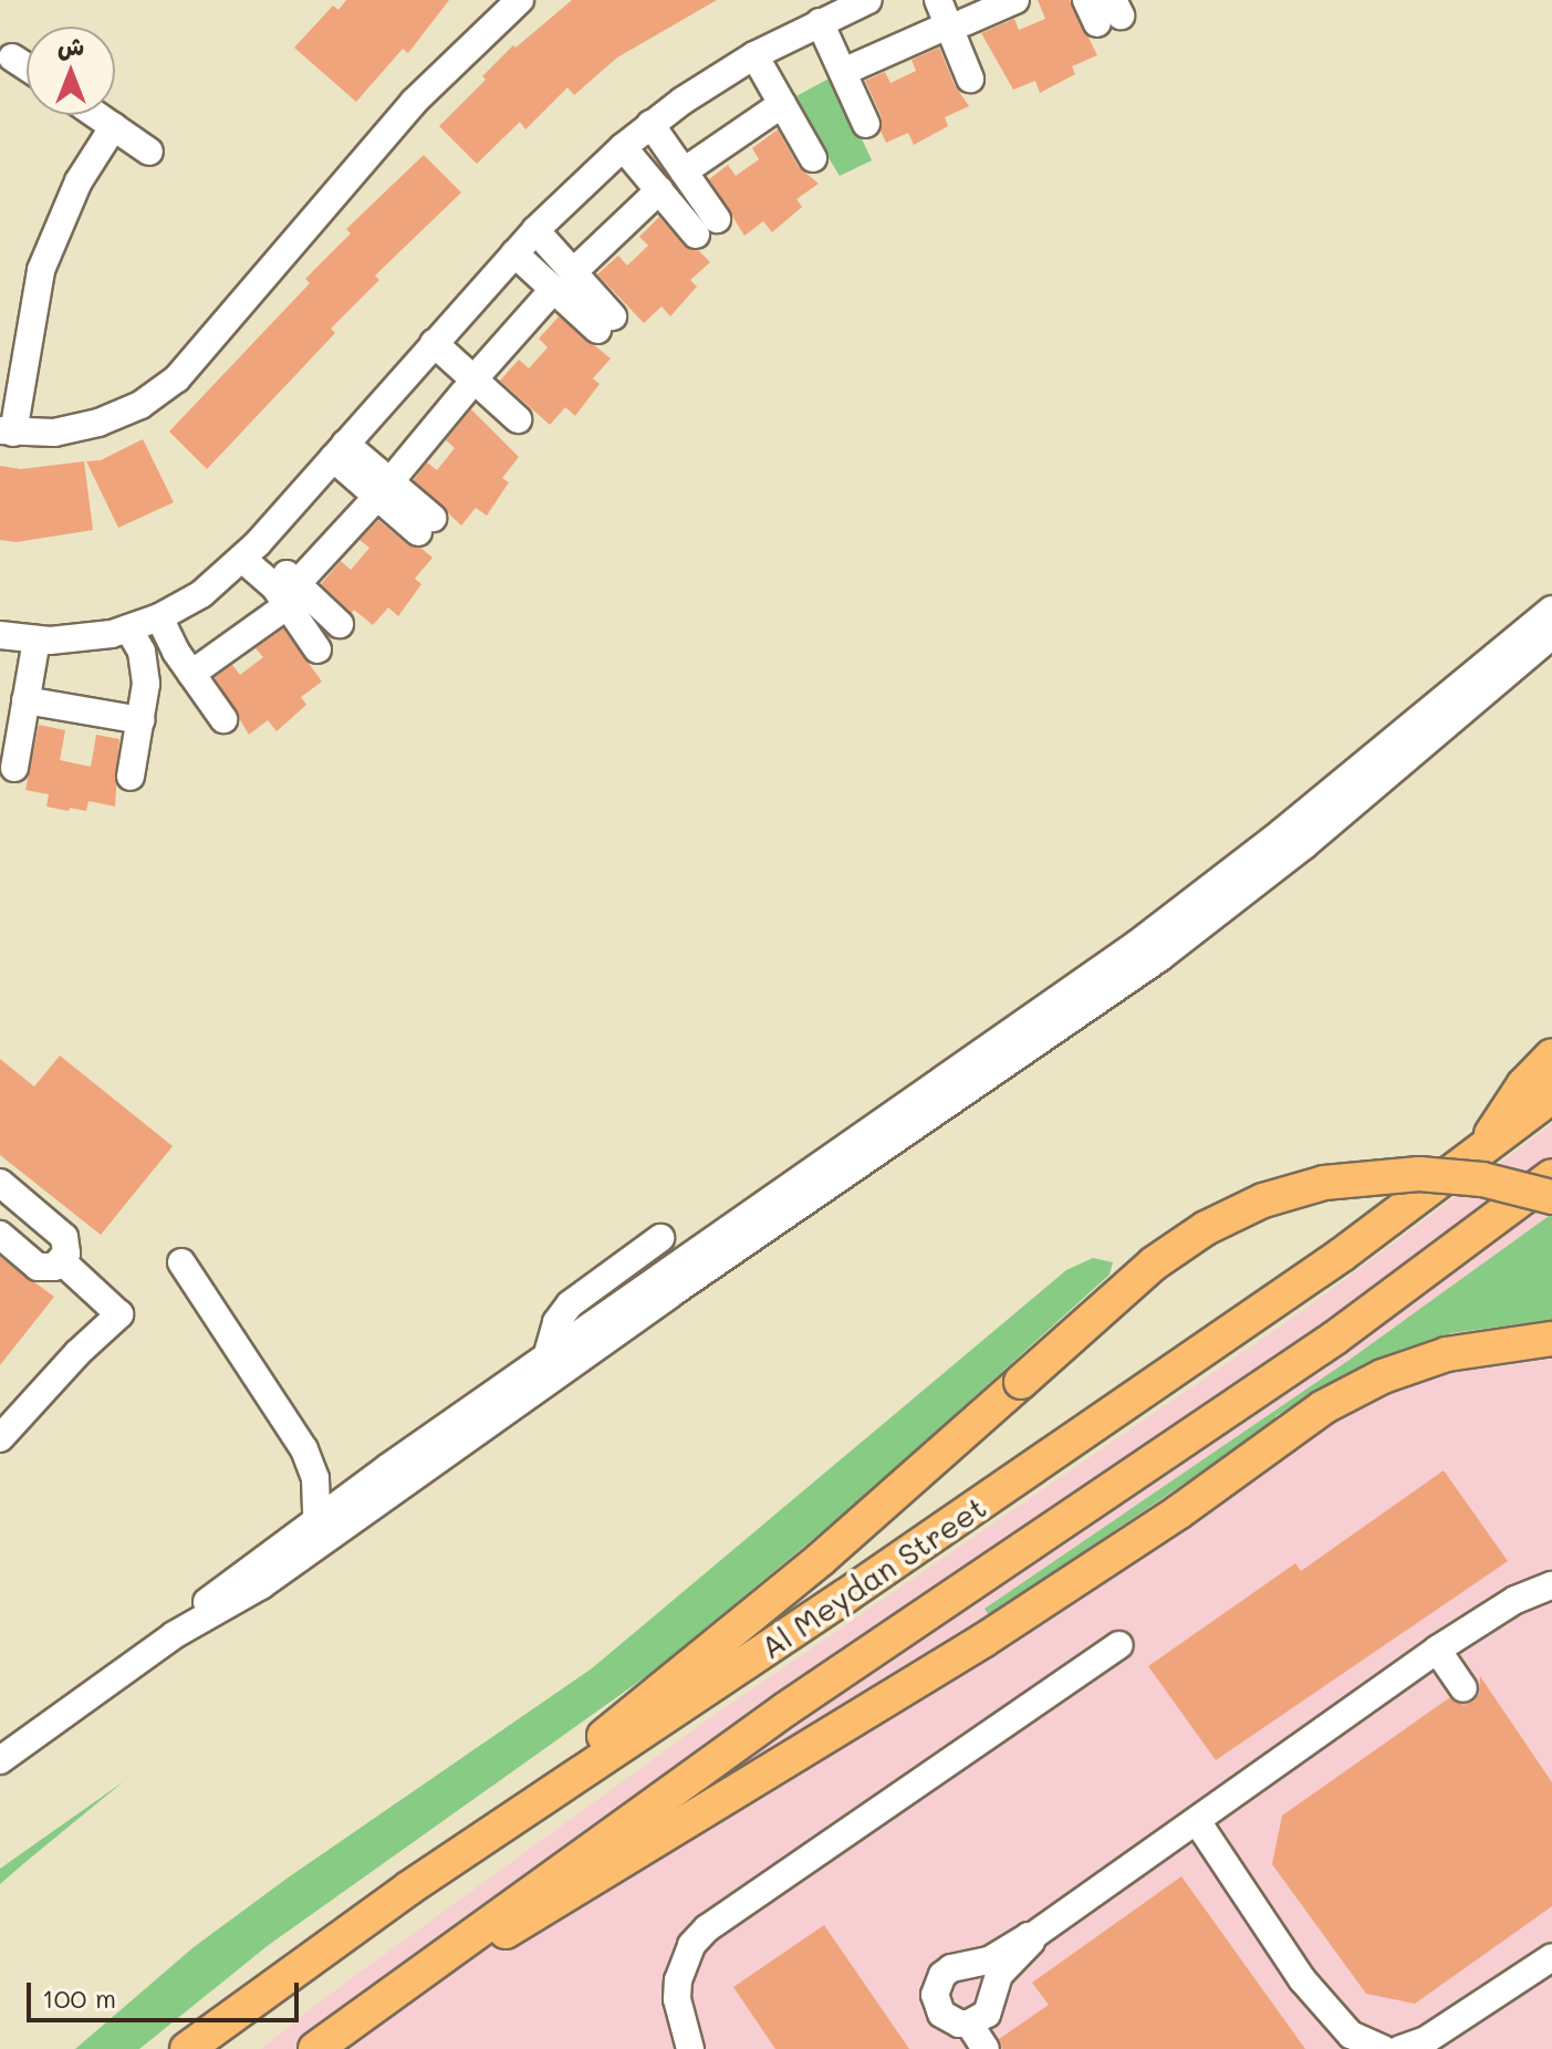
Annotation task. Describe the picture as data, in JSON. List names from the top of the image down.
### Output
{
  "streets": {
    "main road": ["Al Meydan Street"]
  },
  "scale_bar": "100 m",
  "north": "top"
}
